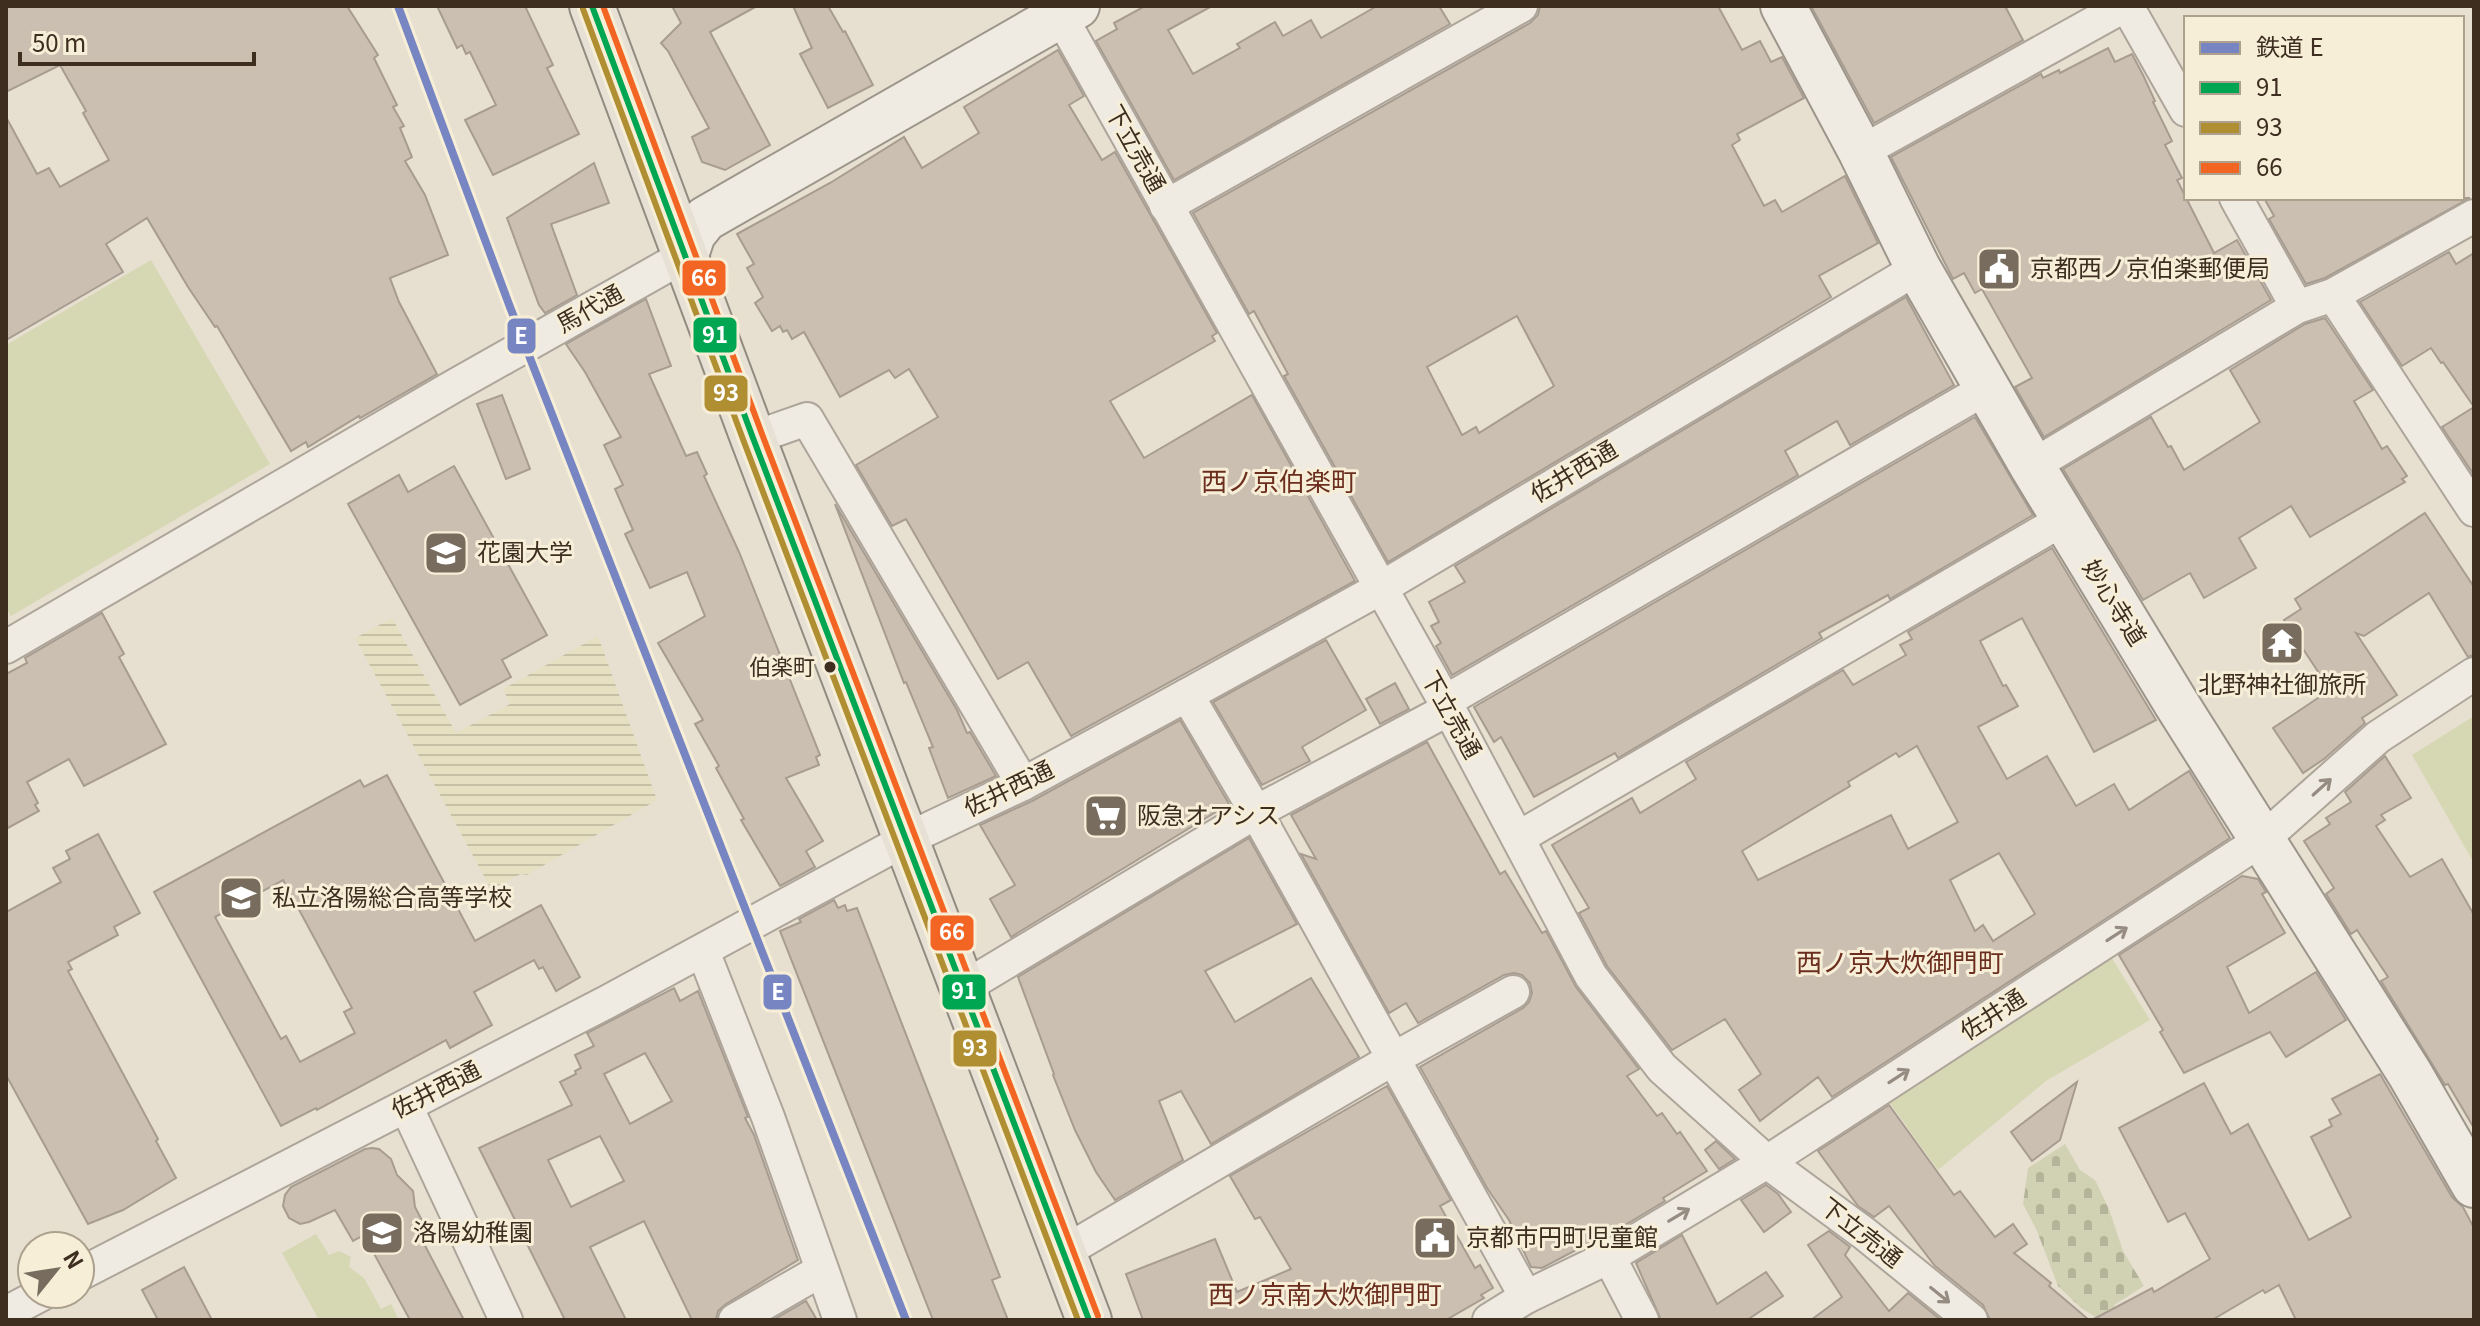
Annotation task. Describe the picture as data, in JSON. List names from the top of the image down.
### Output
{
  "streets": {
    "main road": ["妙心寺道"],
    "street": [
      "下立売通",
      "馬代通",
      "佐井西通",
      "佐井通"
    ]
  },
  "crossings": [
    ["下立売通", "佐井西通"],
    ["下立売通", "佐井通"],
    ["佐井西通", "妙心寺道"],
    ["妙心寺道", "佐井通"]
  ],
  "one_way": ["佐井通"],
  "districts": ["西ノ京伯楽町", "西ノ京大炊御門町", "西ノ京南大炊御門町"],
  "places": {
    "public building": ["京都西ノ京伯楽郵便局", "京都市円町児童館"],
    "school or university": ["花園大学", "私立洛陽総合高等学校", "洛陽幼稚園"],
    "temple": ["北野神社御旅所"],
    "other": ["伯楽町"],
    "supermarket": ["阪急オアシス"]
  },
  "lines": [
    "rail line E",
    "transit line 91",
    "transit line 66",
    "transit line 93"
  ],
  "legend": [
    "鉄道 E",
    "91",
    "93",
    "66"
  ],
  "scale_bar": "50 m",
  "north": "top right"
}
